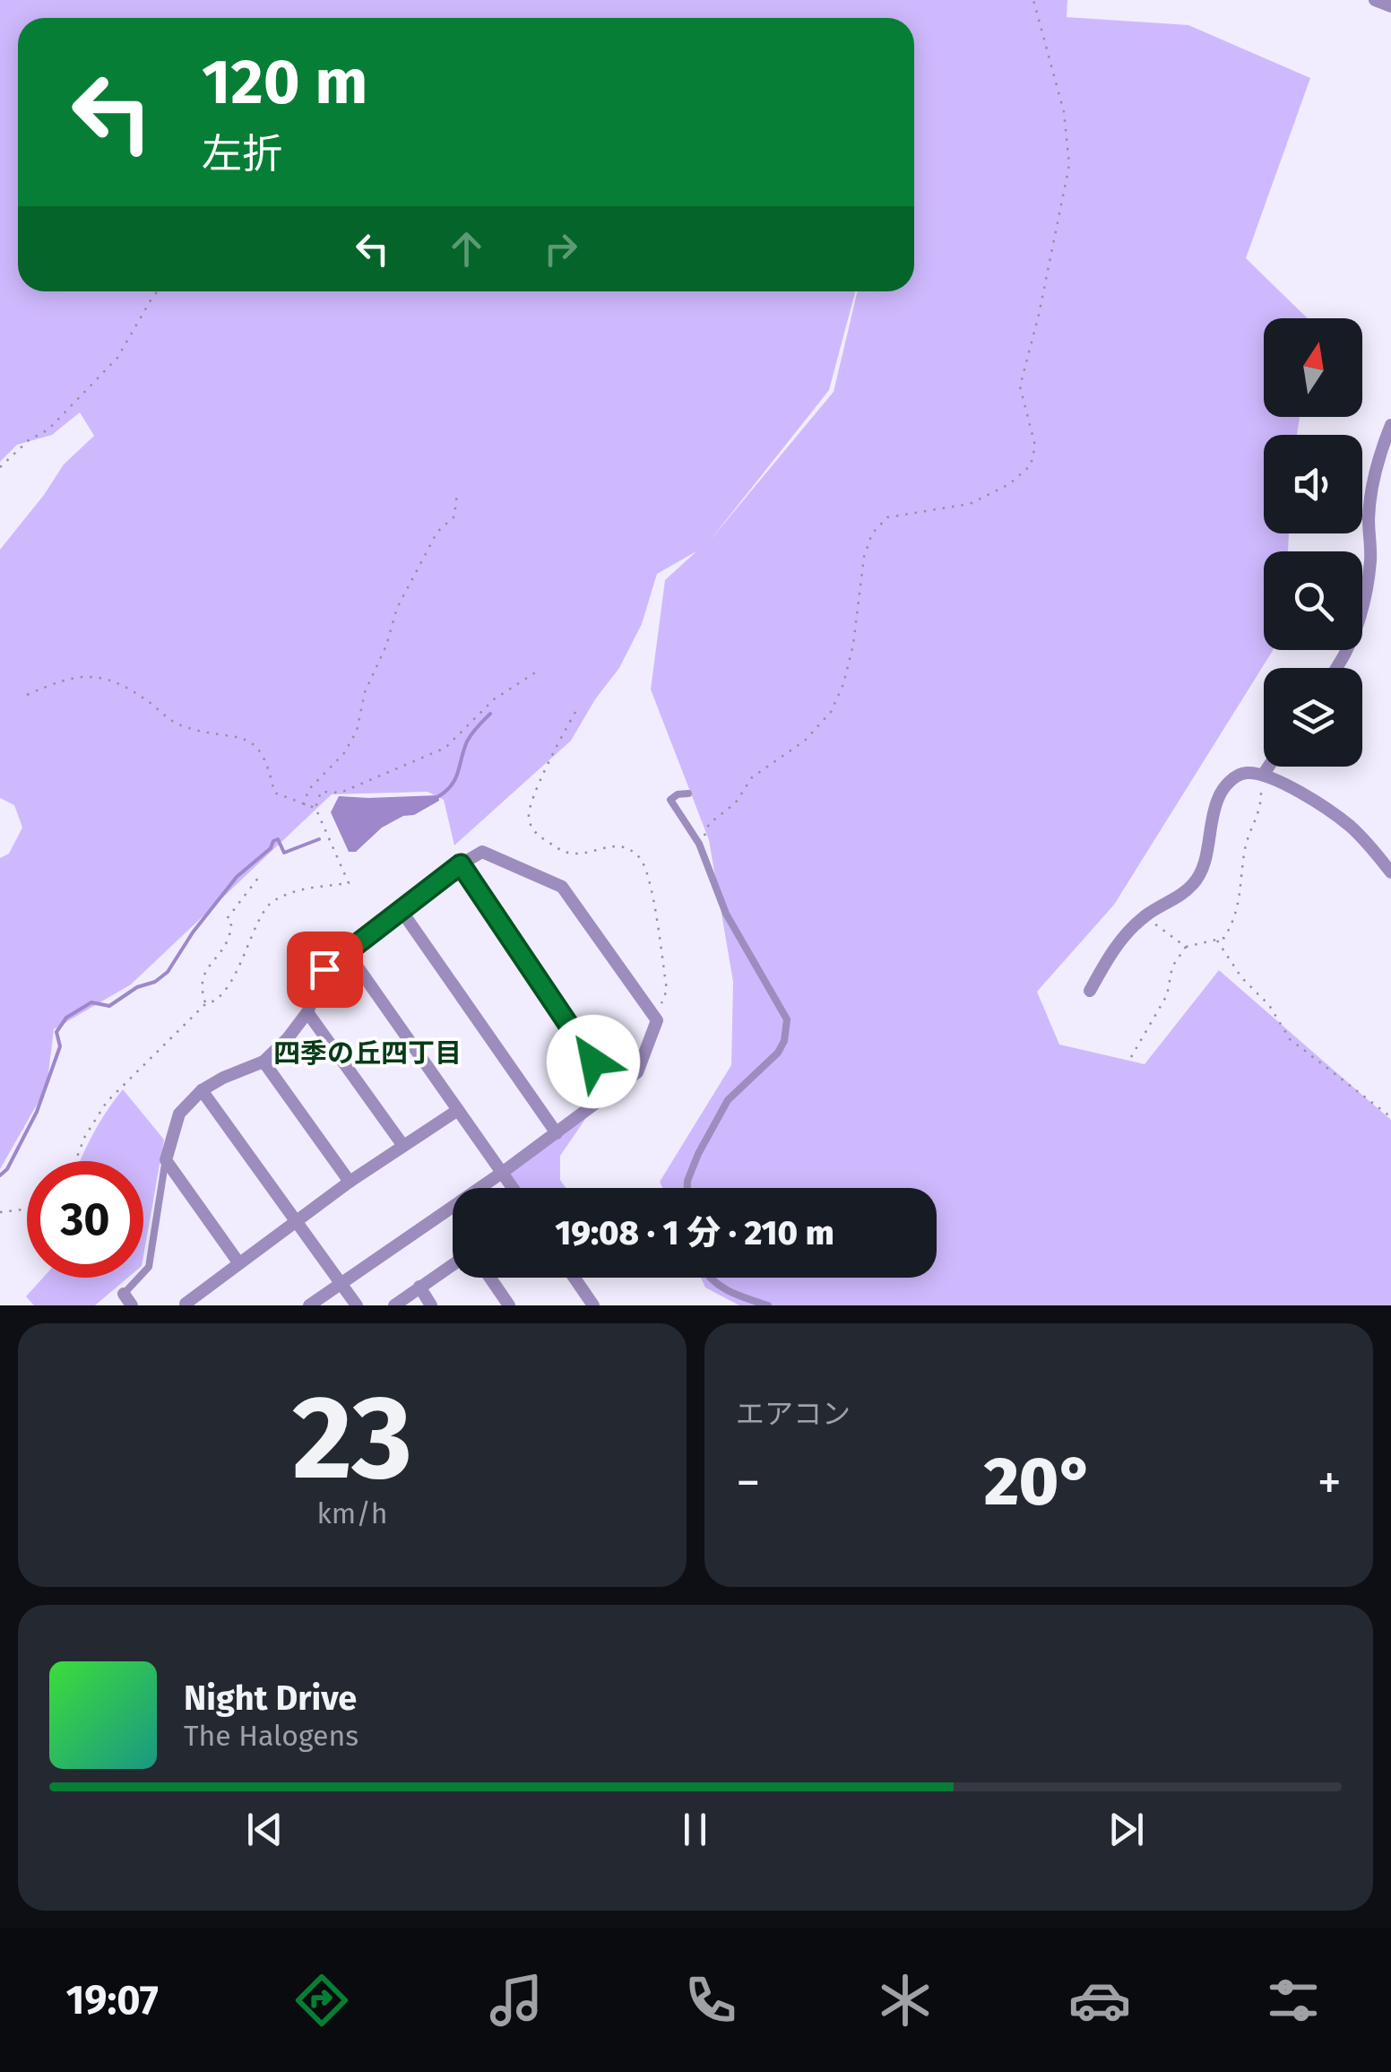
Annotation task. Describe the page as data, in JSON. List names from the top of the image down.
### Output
{
  "districts": ["四季の丘四丁目"],
  "north": "top",
  "page": {
    "turn": ["120 m", "左折"],
    "limit": "30",
    "trip": "19:08 · 1 分 · 210 m",
    "tile": [
      ["23", "km/h"],
      "エアコン"
    ],
    "heat": ["−", "20°", "+"],
    "song": ["Night Drive", "The Halogens"],
    "tabs": "19:07"
  }
}
